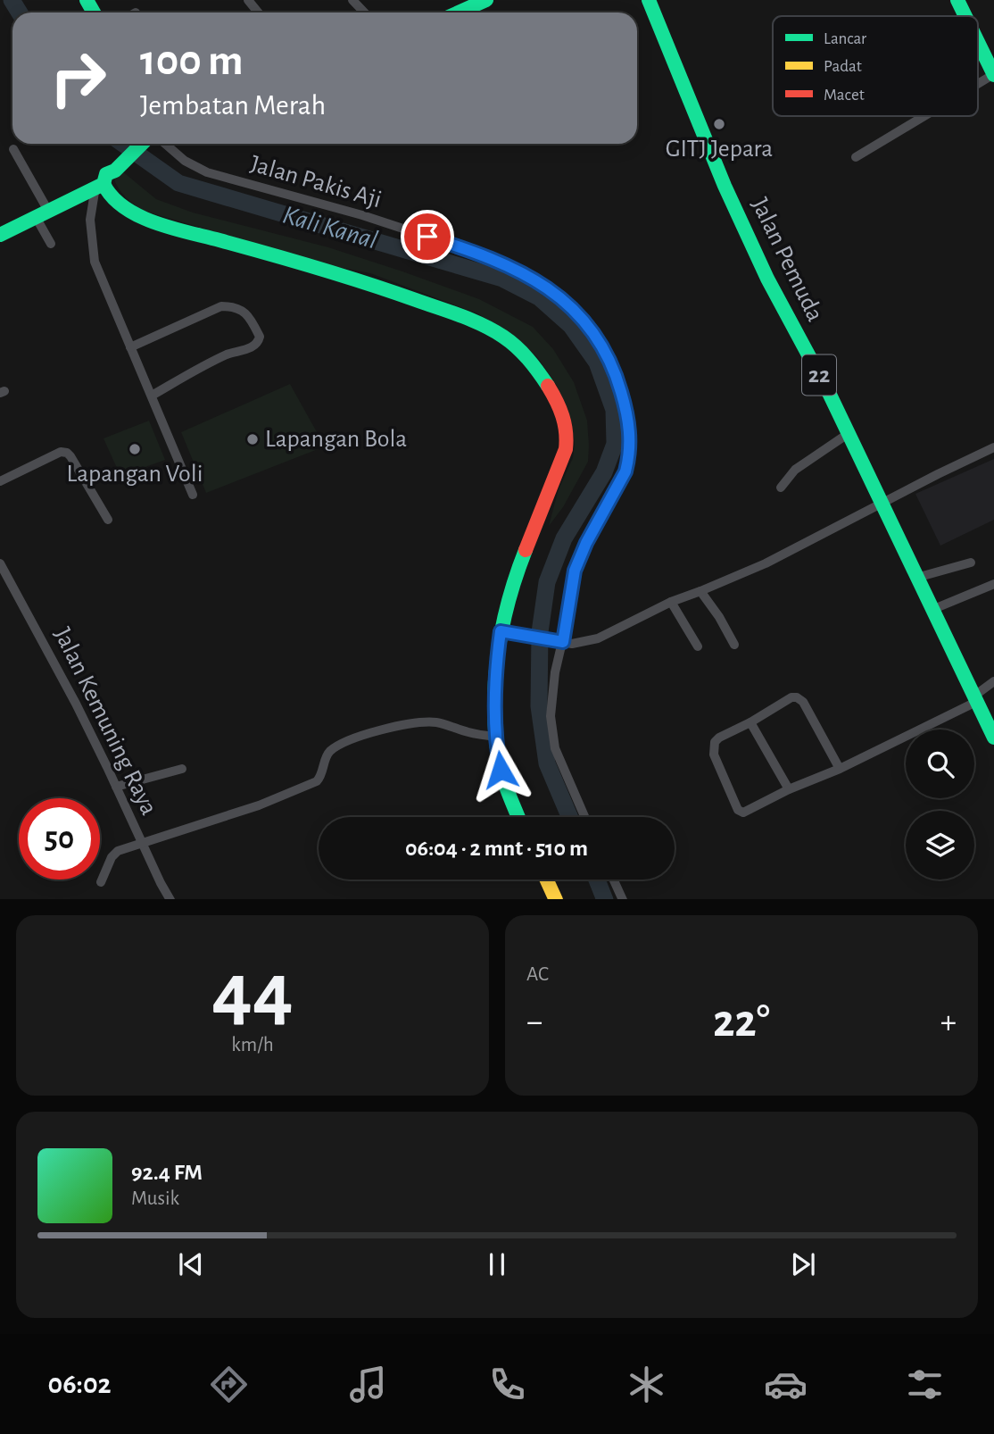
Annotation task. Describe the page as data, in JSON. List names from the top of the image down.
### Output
{
  "streets": {
    "main road": ["Jalan Pemuda", "22"],
    "street": ["Jalan Pakis Aji", "Jalan Kemuning Raya"]
  },
  "water": ["Kali Kanal"],
  "places": ["GITJ Jepara", "Lapangan Bola", "Lapangan Voli"],
  "legend": ["Lancar", "Padat", "Macet"],
  "page": {
    "turn": ["100 m", "Jembatan Merah"],
    "limit": "50",
    "trip": "06:04 · 2 mnt · 510 m",
    "tile": [
      ["44", "km/h"],
      "AC"
    ],
    "heat": ["−", "22°", "+"],
    "song": ["92.4 FM", "Musik"],
    "tabs": "06:02"
  }
}
